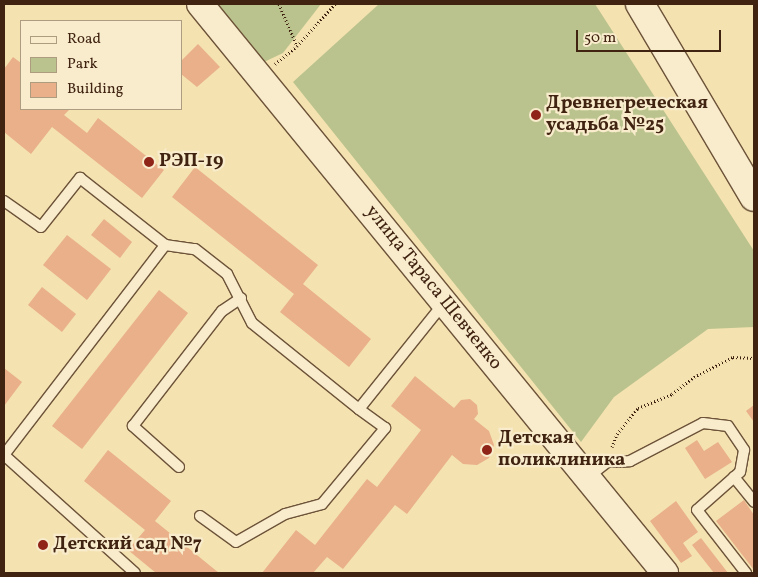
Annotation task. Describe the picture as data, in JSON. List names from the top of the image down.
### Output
{
  "streets": {
    "street": ["улица Тараса Шевченко"]
  },
  "places": [
    "Древнегреческая усадьба №25",
    "РЭП-19",
    "Детская поликлиника",
    "Детский сад №7"
  ],
  "legend": ["Road", "Park", "Building"],
  "scale_bar": "50 m"
}
